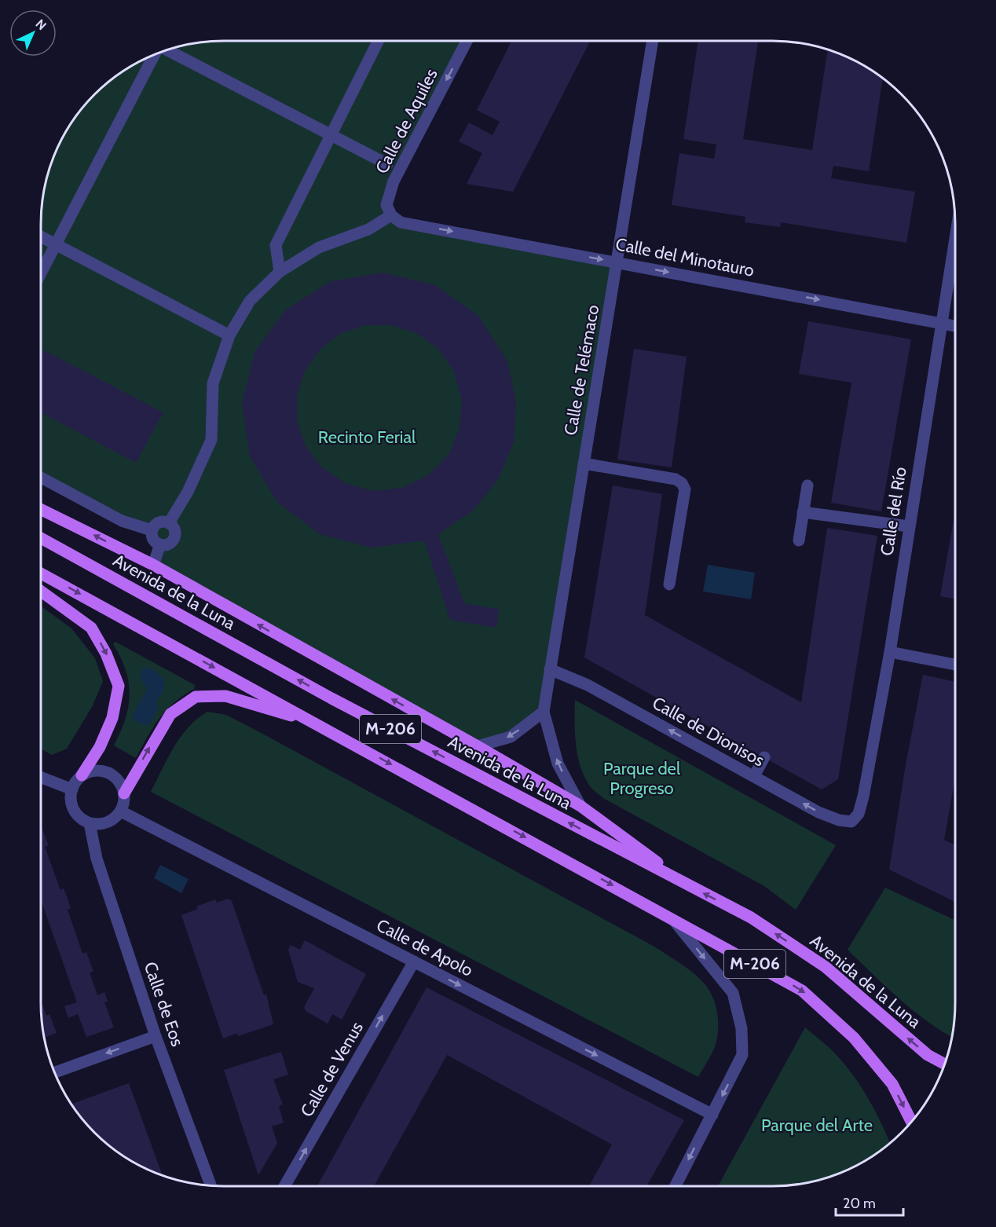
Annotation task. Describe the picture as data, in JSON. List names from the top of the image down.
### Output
{
  "streets": {
    "main road": ["Avenida de la Luna", "M-206"],
    "street": [
      "Calle de Aquiles",
      "Calle del Minotauro",
      "Calle de Telémaco",
      "Calle del Río",
      "Calle de Dionisos",
      "Calle de Apolo",
      "Calle de Eos",
      "Calle de Venus"
    ]
  },
  "crossings": [
    ["Calle de Aquiles", "Calle del Minotauro"],
    ["Calle del Minotauro", "Calle de Telémaco"],
    ["Calle del Minotauro", "Calle del Río"],
    ["Calle de Telémaco", "Calle de Dionisos"],
    ["Calle del Río", "Calle de Dionisos"],
    ["Calle de Apolo", "Calle de Eos"],
    ["Calle de Apolo", "Calle de Venus"]
  ],
  "one_way": [
    "Calle del Minotauro",
    "Calle de Dionisos",
    "Calle de Apolo",
    "Calle de Venus"
  ],
  "parks": ["Recinto Ferial", "Parque del Progreso", "Parque del Arte"],
  "scale_bar": "20 m",
  "north": "top right"
}
